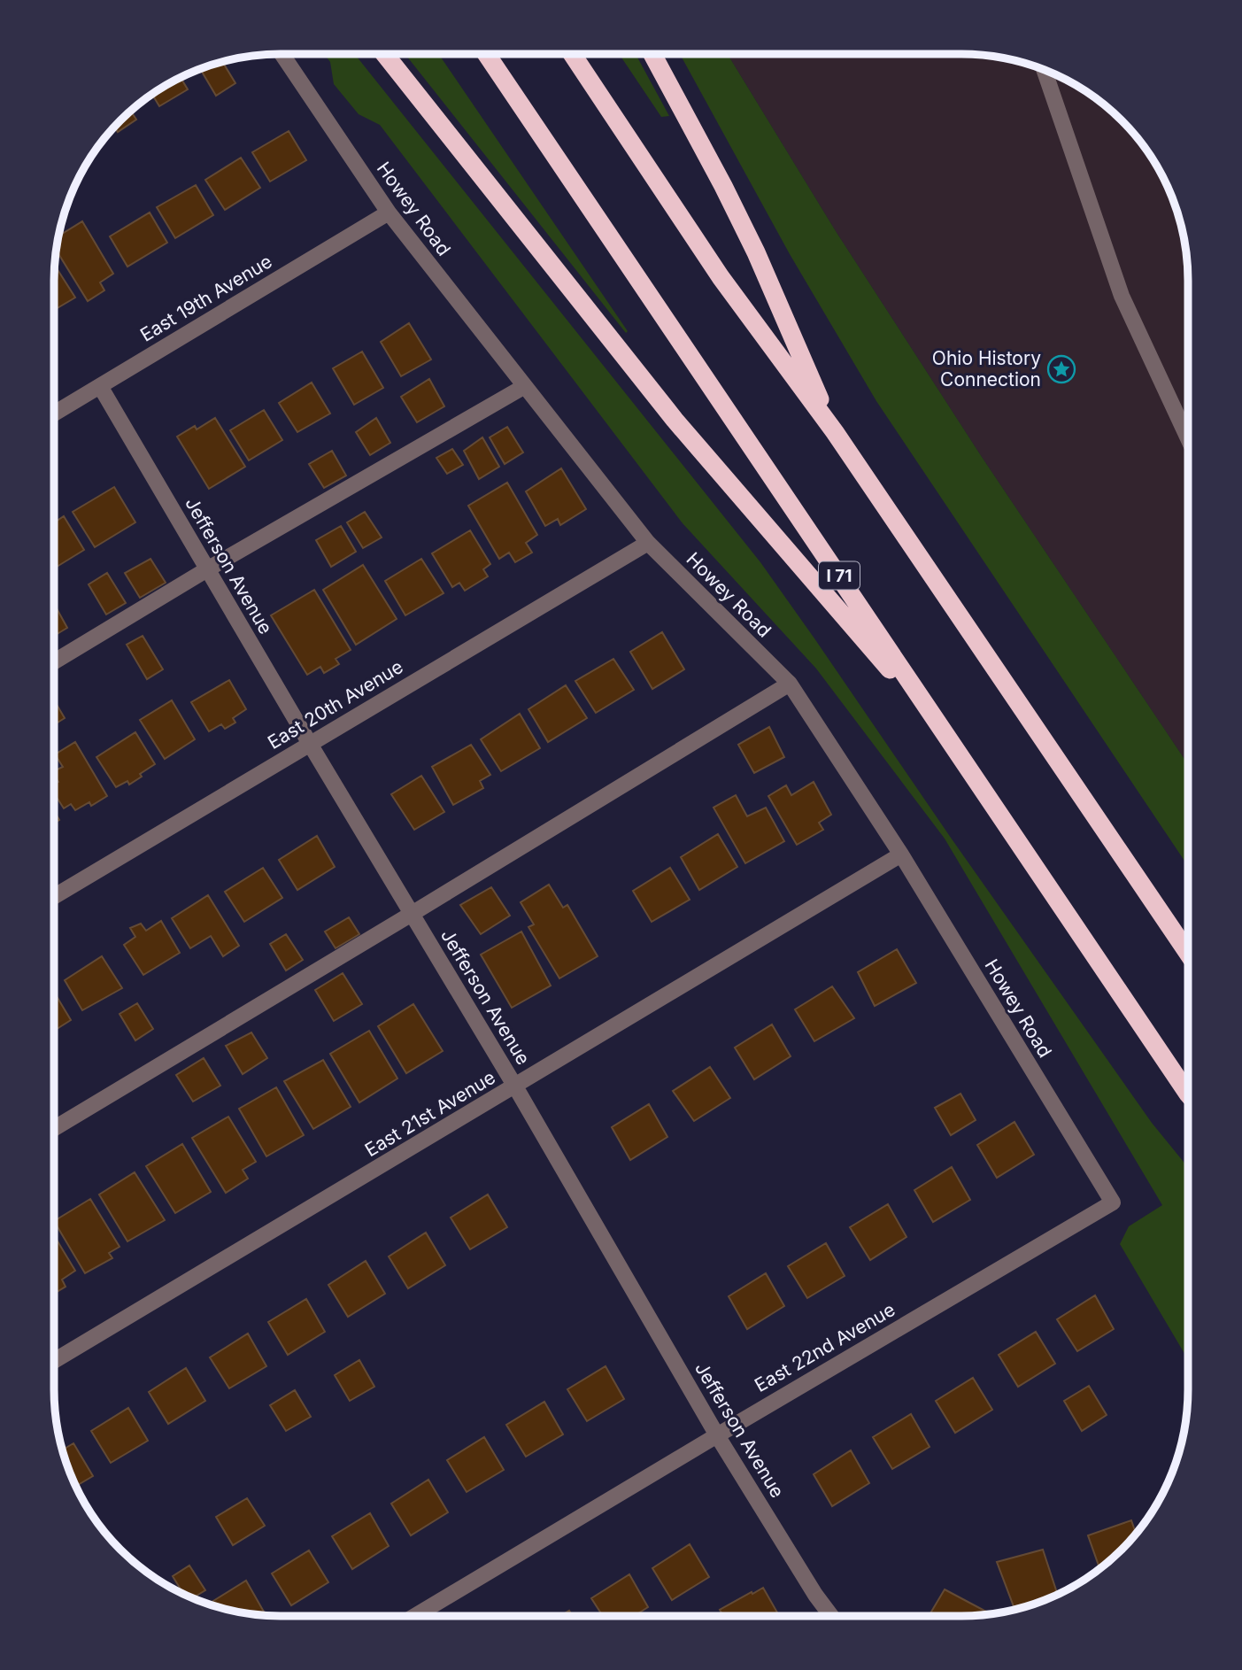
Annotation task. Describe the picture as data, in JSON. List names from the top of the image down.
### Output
{
  "streets": {
    "highway": ["I 71"],
    "street": [
      "Howey Road",
      "East 19th Avenue",
      "Jefferson Avenue",
      "East 20th Avenue",
      "East 21st Avenue",
      "East 22nd Avenue"
    ]
  },
  "crossings": [
    ["Howey Road", "East 19th Avenue"],
    ["Howey Road", "East 20th Avenue"],
    ["Howey Road", "East 21st Avenue"],
    ["Howey Road", "East 22nd Avenue"],
    ["East 19th Avenue", "Jefferson Avenue"],
    ["Jefferson Avenue", "East 20th Avenue"],
    ["Jefferson Avenue", "East 21st Avenue"],
    ["Jefferson Avenue", "East 22nd Avenue"]
  ],
  "places": {
    "place": ["Ohio History Connection"]
  }
}
